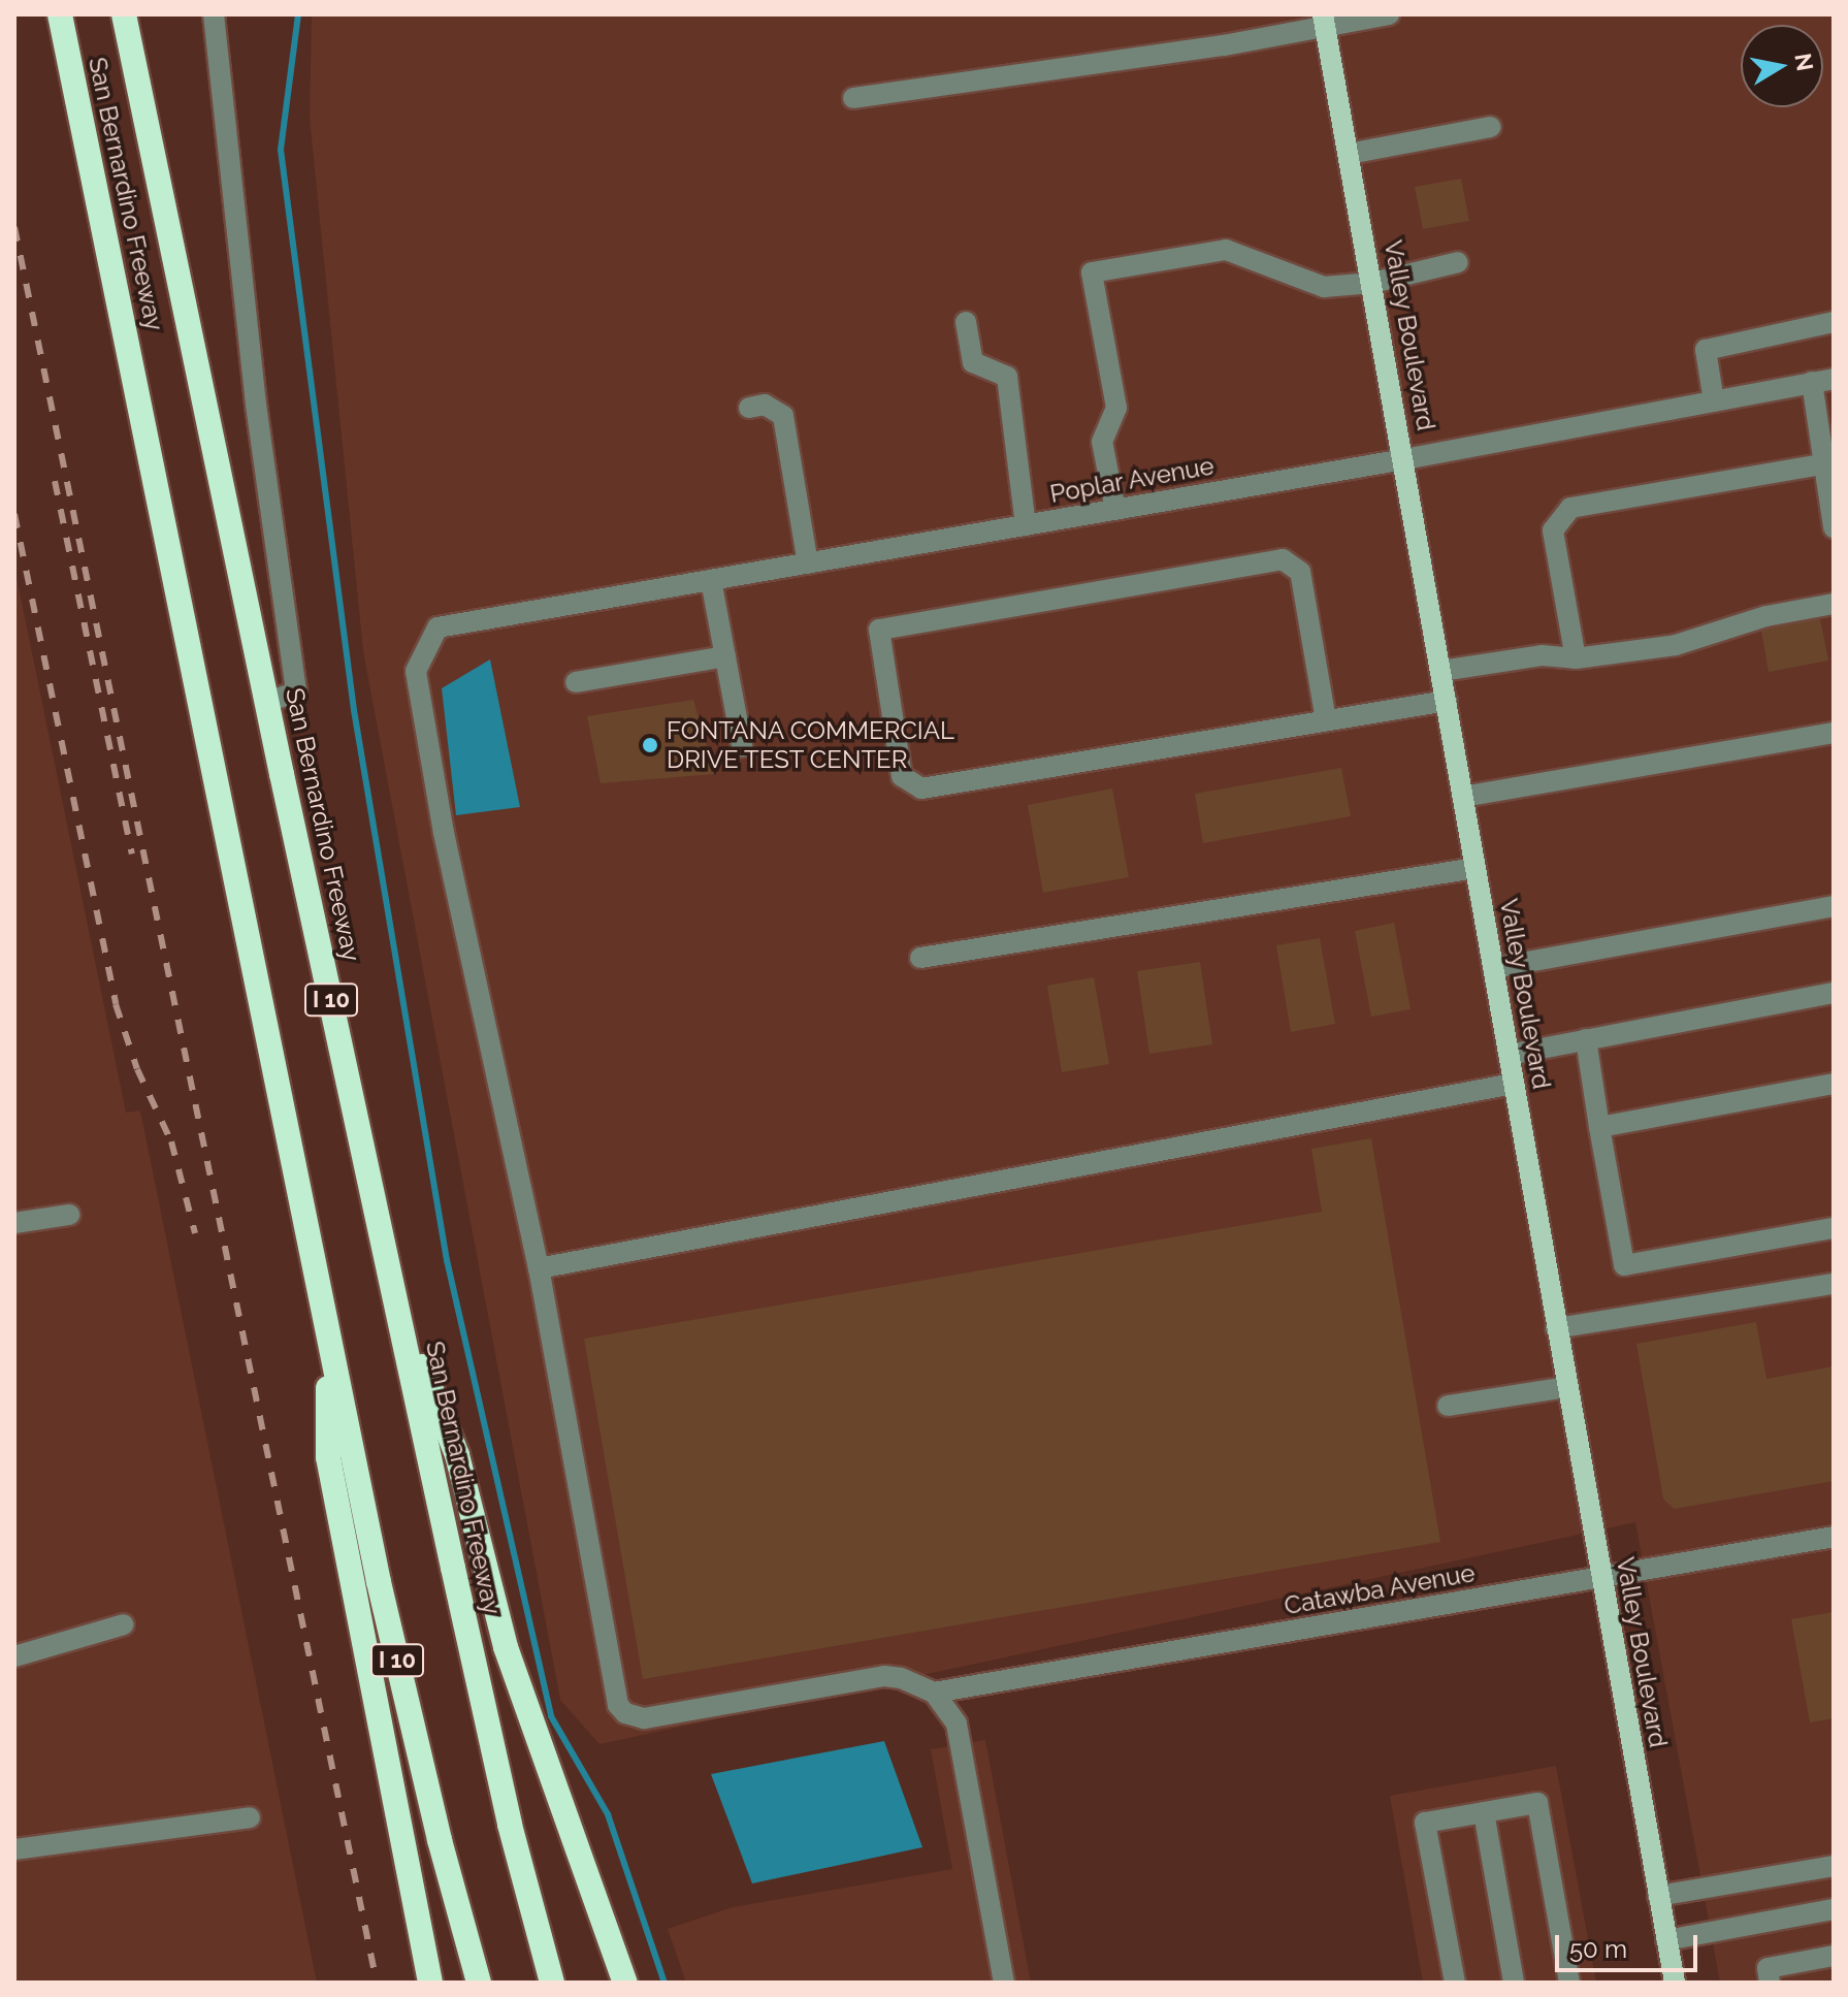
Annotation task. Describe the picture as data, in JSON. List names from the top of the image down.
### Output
{
  "streets": {
    "highway": ["San Bernardino Freeway", "I 10"],
    "main road": ["Valley Boulevard"],
    "street": ["Poplar Avenue", "Catawba Avenue"]
  },
  "crossings": [
    ["Valley Boulevard", "Poplar Avenue"],
    ["Valley Boulevard", "Catawba Avenue"]
  ],
  "places": ["FONTANA COMMERCIAL DRIVE TEST CENTER"],
  "scale_bar": "50 m",
  "north": "right"
}
